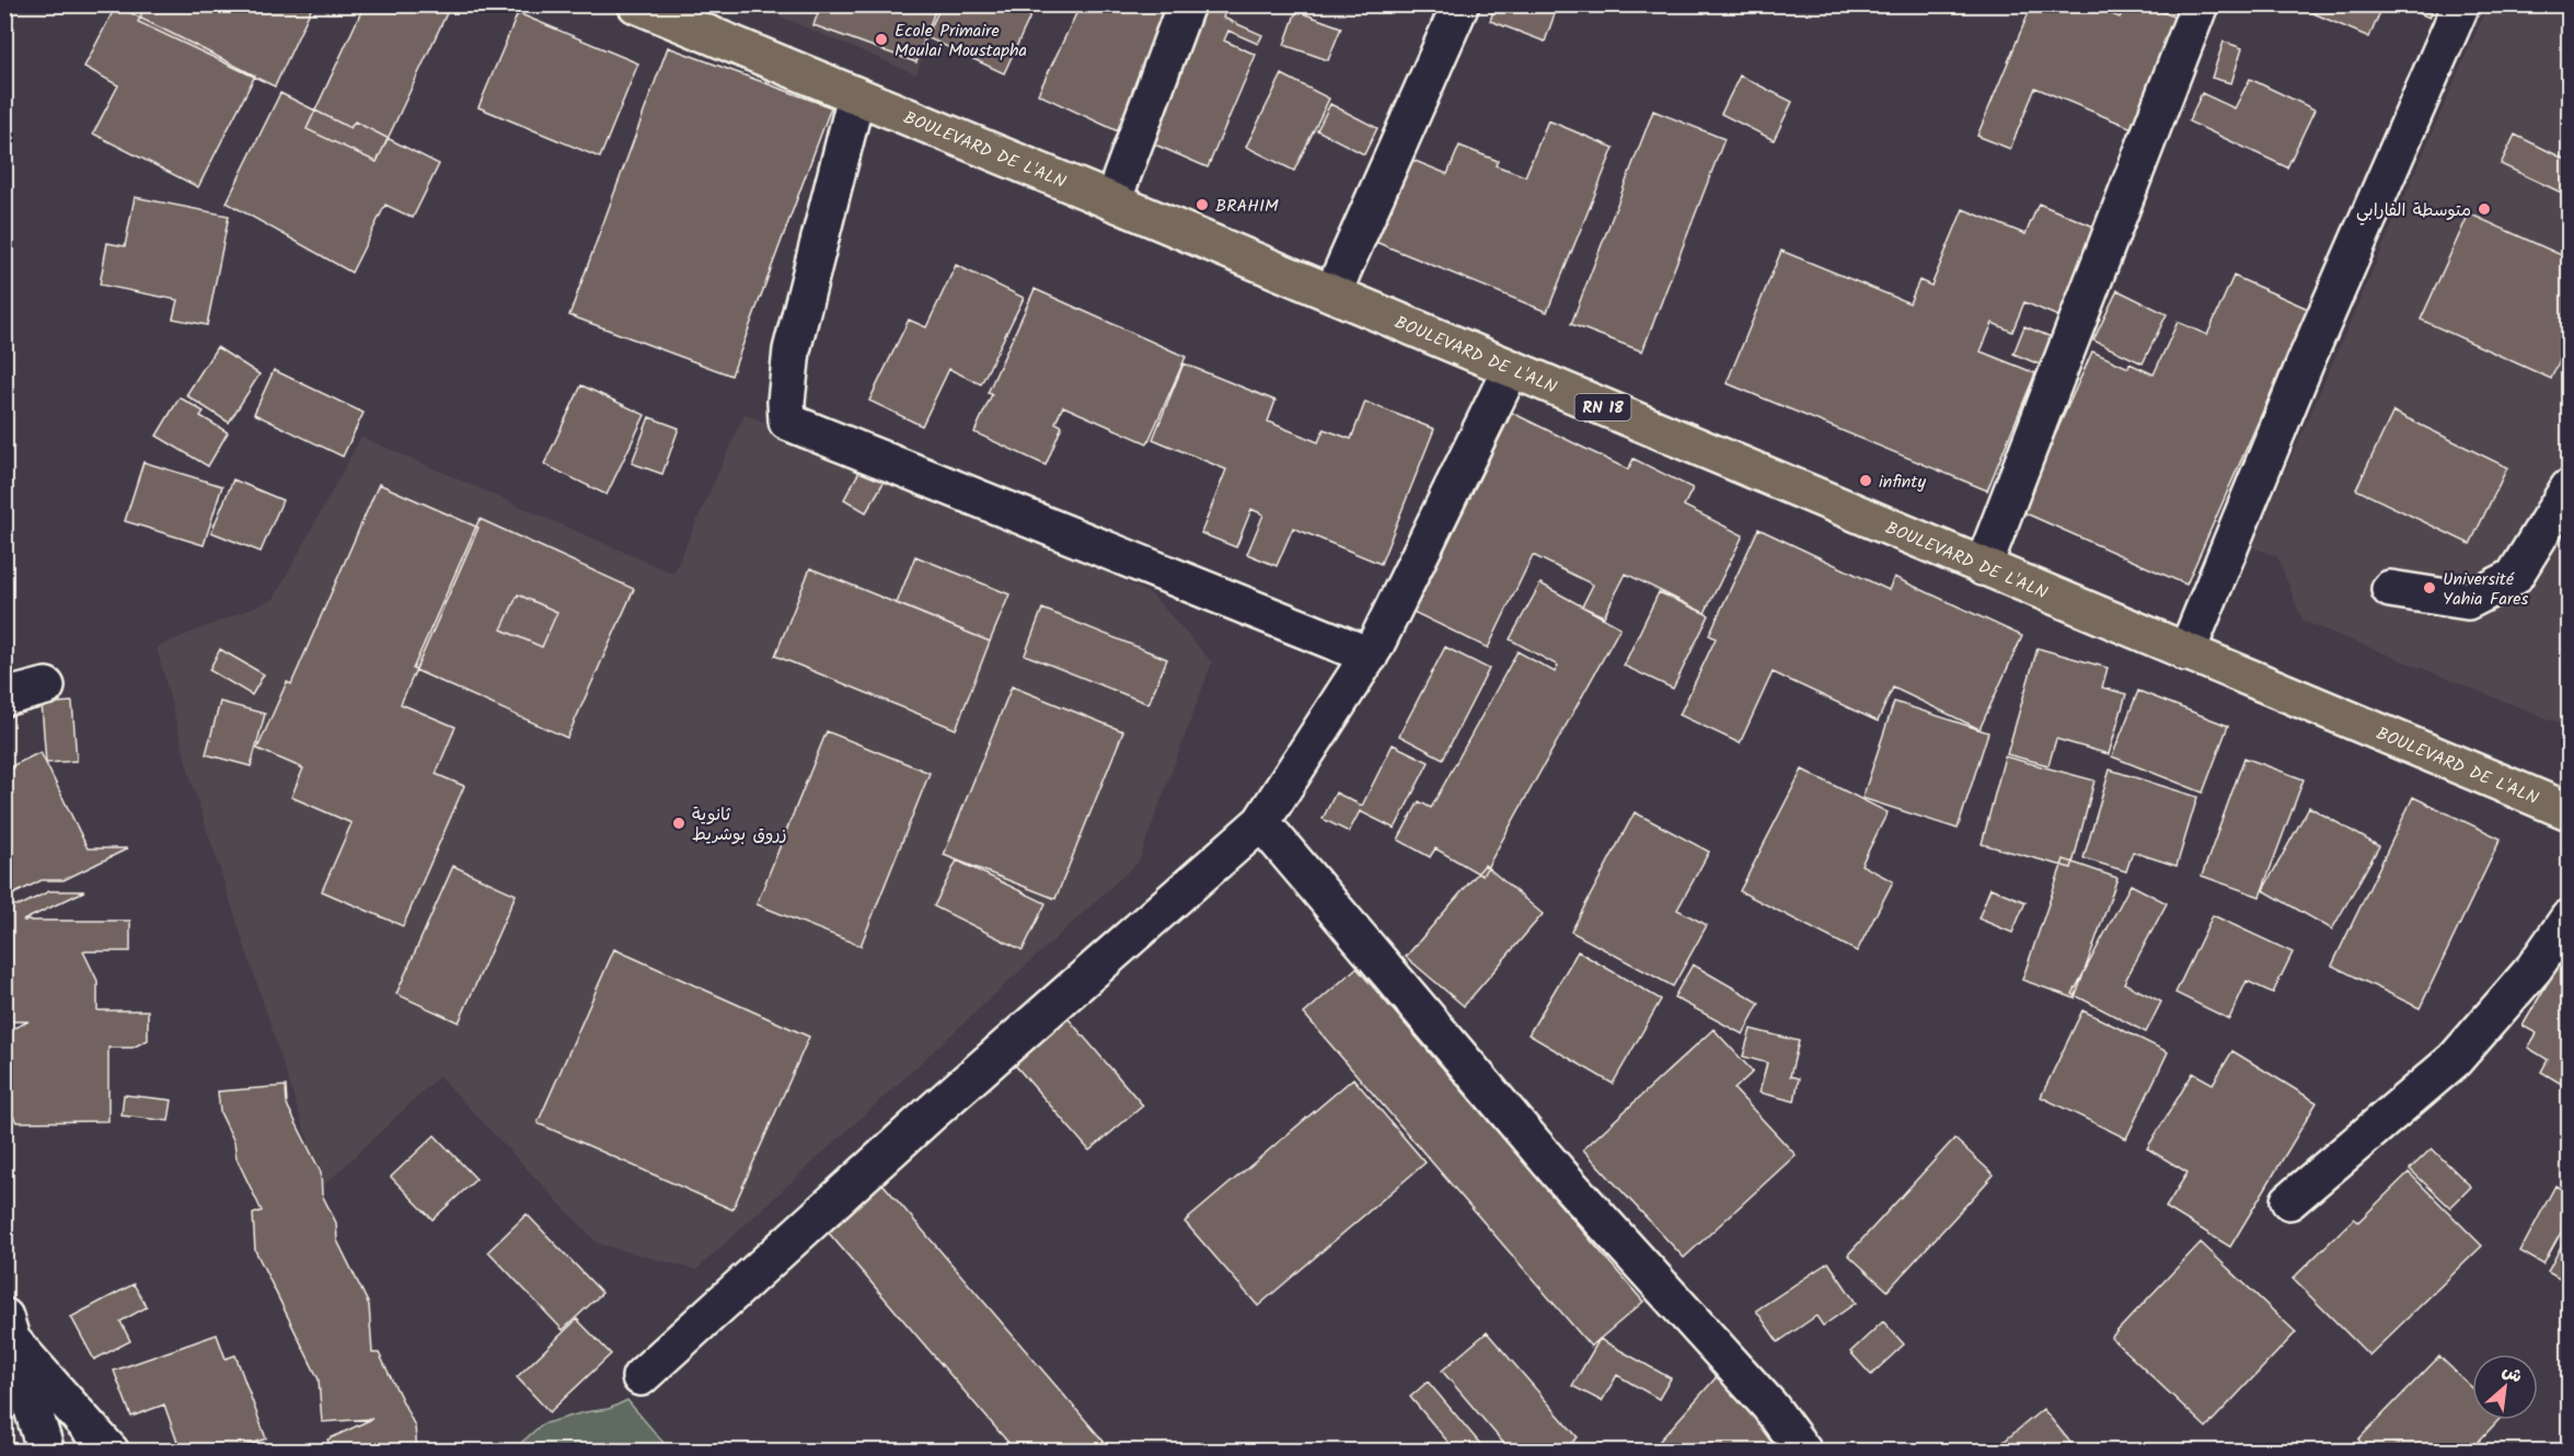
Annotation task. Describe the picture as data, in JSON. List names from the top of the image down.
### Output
{
  "streets": {
    "main road": ["BOULEVARD DE L'ALN", "RN 18"]
  },
  "places": [
    "Ecole Primaire Moulai Moustapha",
    "BRAHIM",
    "متوسطة الفارابي",
    "infinty",
    "Université Yahia Fares",
    "ثانوية زروق بوشريط"
  ],
  "north": "top right"
}
